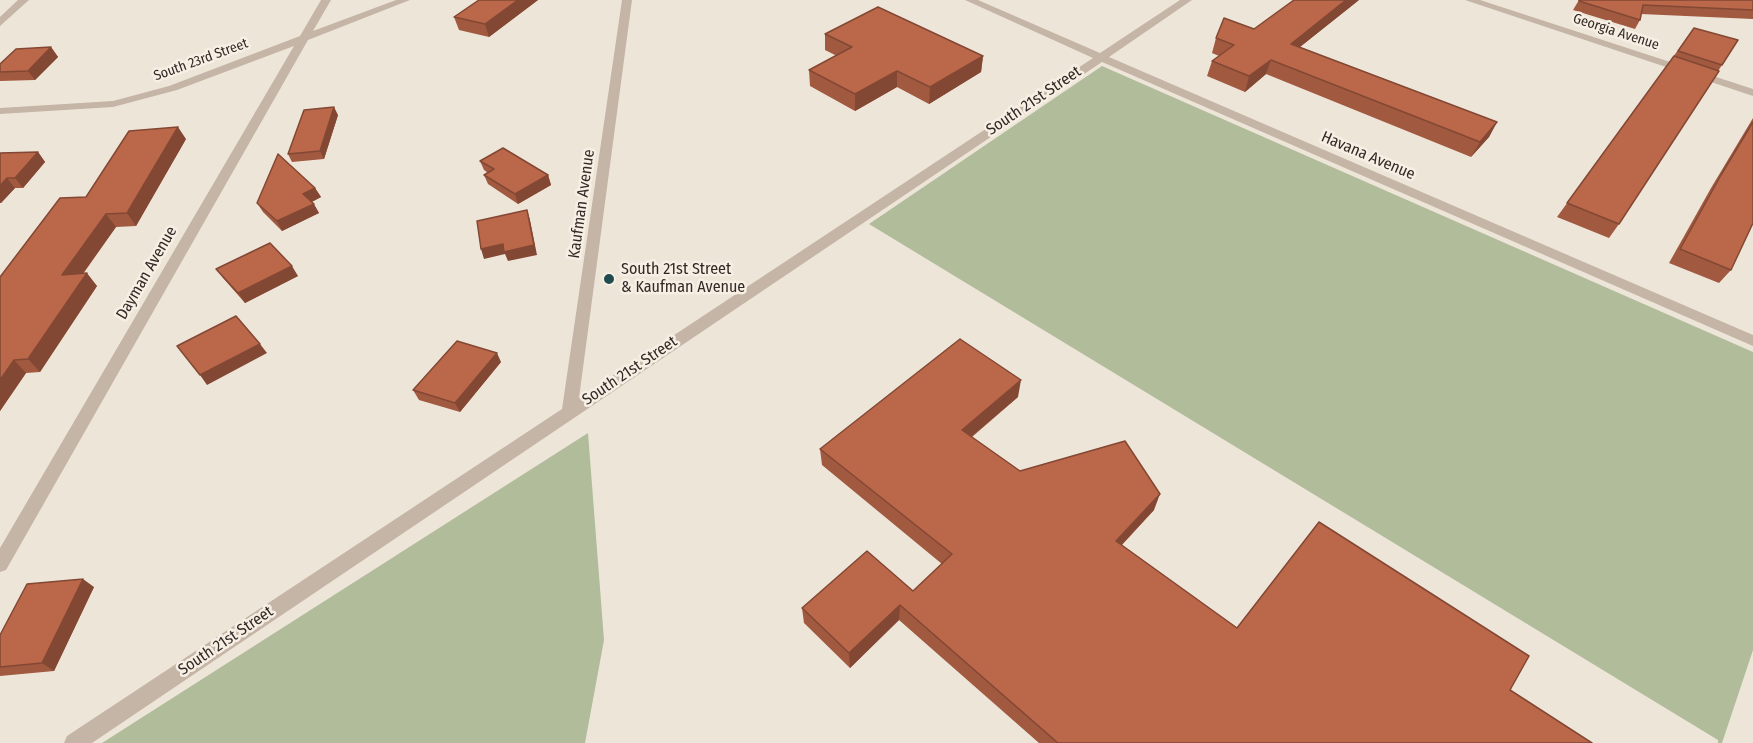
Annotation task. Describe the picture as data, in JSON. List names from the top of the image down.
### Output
{
  "streets": {
    "street": [
      "Georgia Avenue",
      "South 23rd Street",
      "South 21st Street",
      "Havana Avenue",
      "Kaufman Avenue",
      "Dayman Avenue"
    ]
  },
  "crossings": [
    ["South 23rd Street", "Dayman Avenue"],
    ["South 21st Street", "Havana Avenue"],
    ["South 21st Street", "Kaufman Avenue"]
  ],
  "places": ["South 21st Street & Kaufman Avenue"]
}
